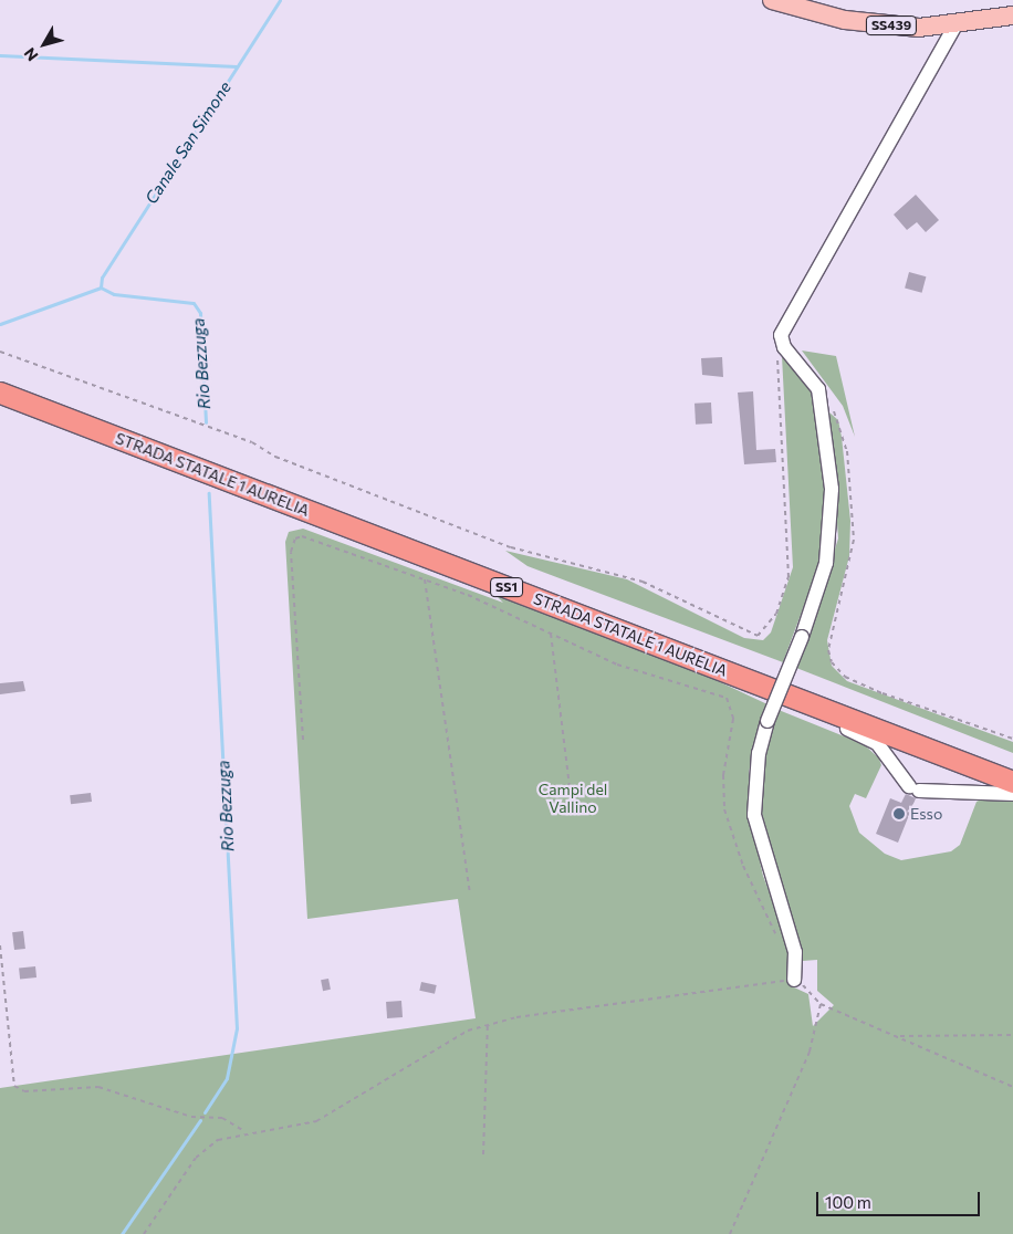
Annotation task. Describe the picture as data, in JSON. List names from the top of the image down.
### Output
{
  "streets": {
    "highway": ["STRADA STATALE 1 AURELIA", "SS1"],
    "main road": ["SS439"]
  },
  "water": ["Canale San Simone", "Rio Bezzuga"],
  "parks": ["Campi del Vallino"],
  "places": ["Esso"],
  "scale_bar": "100 m",
  "north": "bottom left"
}
